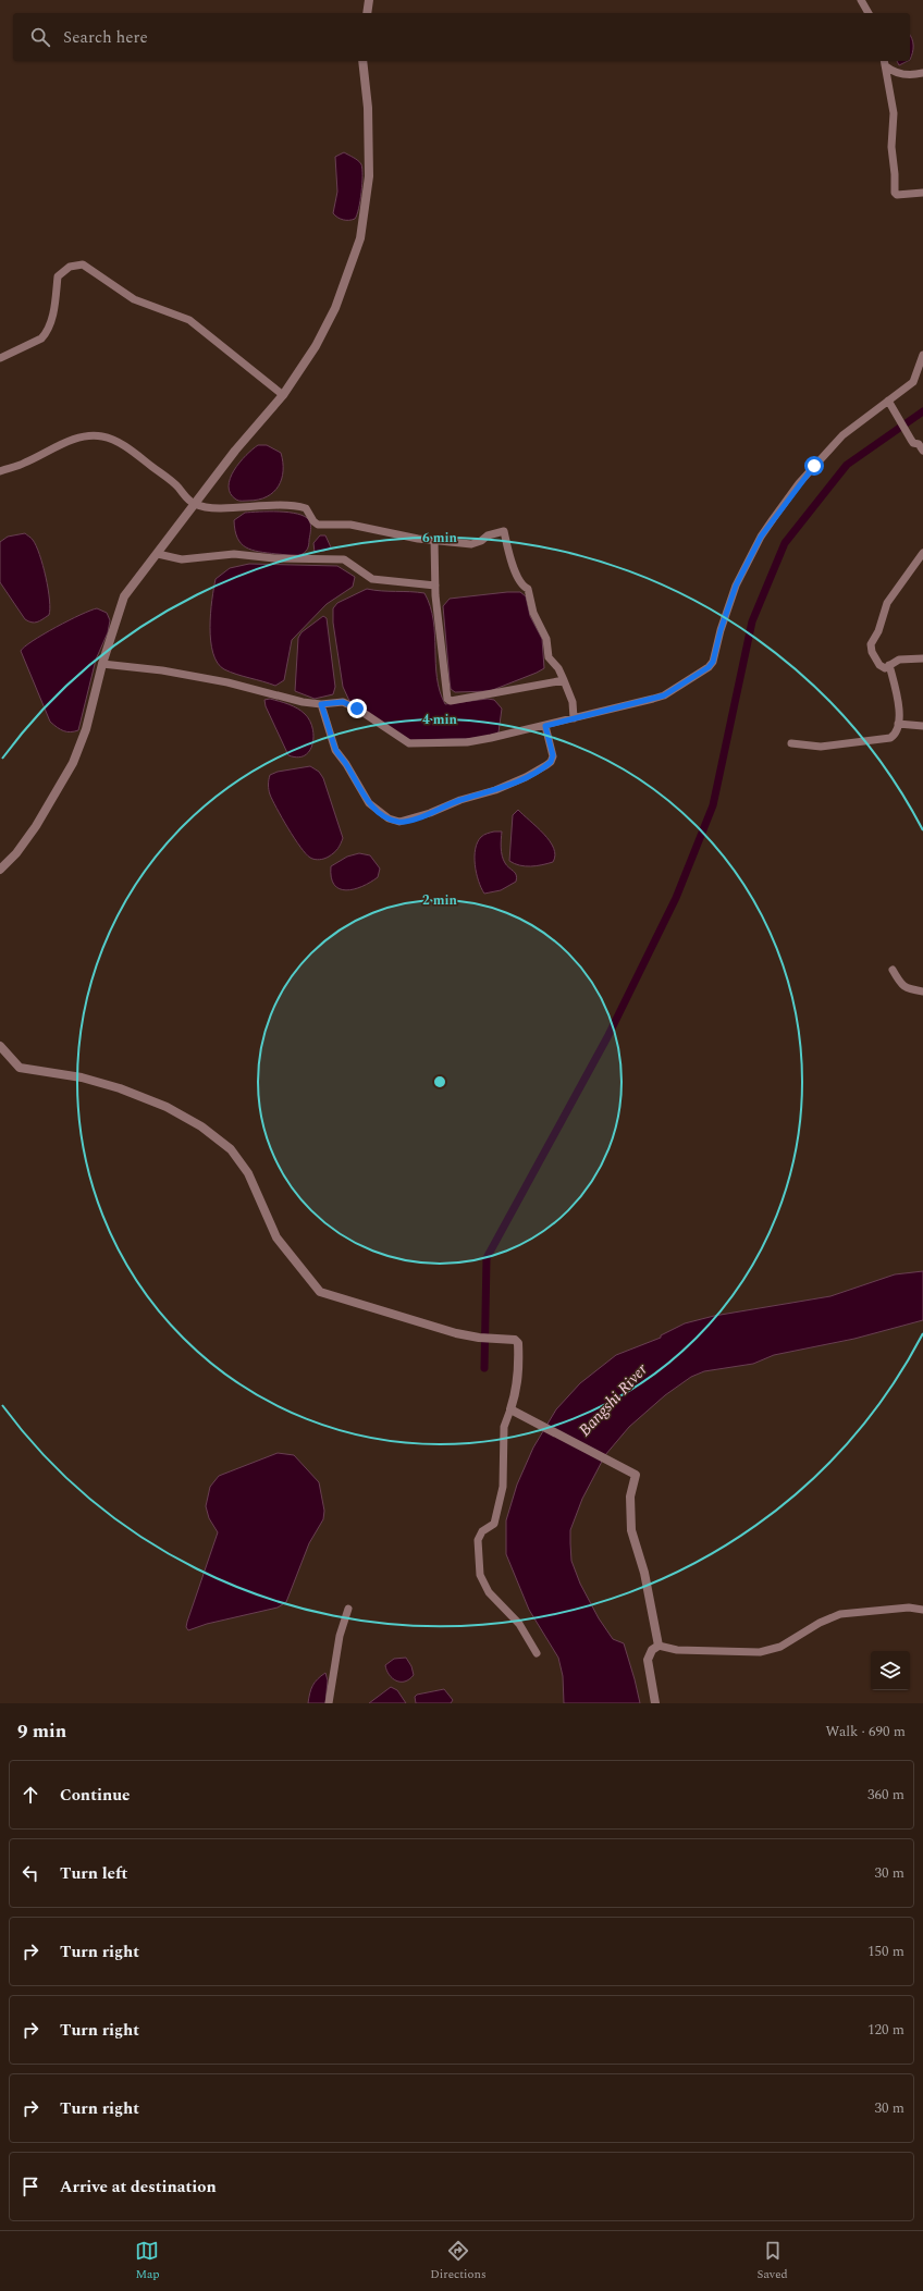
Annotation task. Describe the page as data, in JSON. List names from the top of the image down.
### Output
{
  "water": ["Bangshi River"],
  "page": {
    "search": "Search here",
    "heading": ["9 min", "Walk · 690 m"],
    "list": [
      ["Continue", "360 m"],
      ["Turn left", "30 m"],
      ["Turn right", "150 m"],
      ["Turn right", "120 m"],
      ["Turn right", "30 m"],
      "Arrive at destination"
    ],
    "nav": ["Map", "Directions", "Saved"]
  },
  "rings": ["6 min", "4 min", "2 min"]
}
